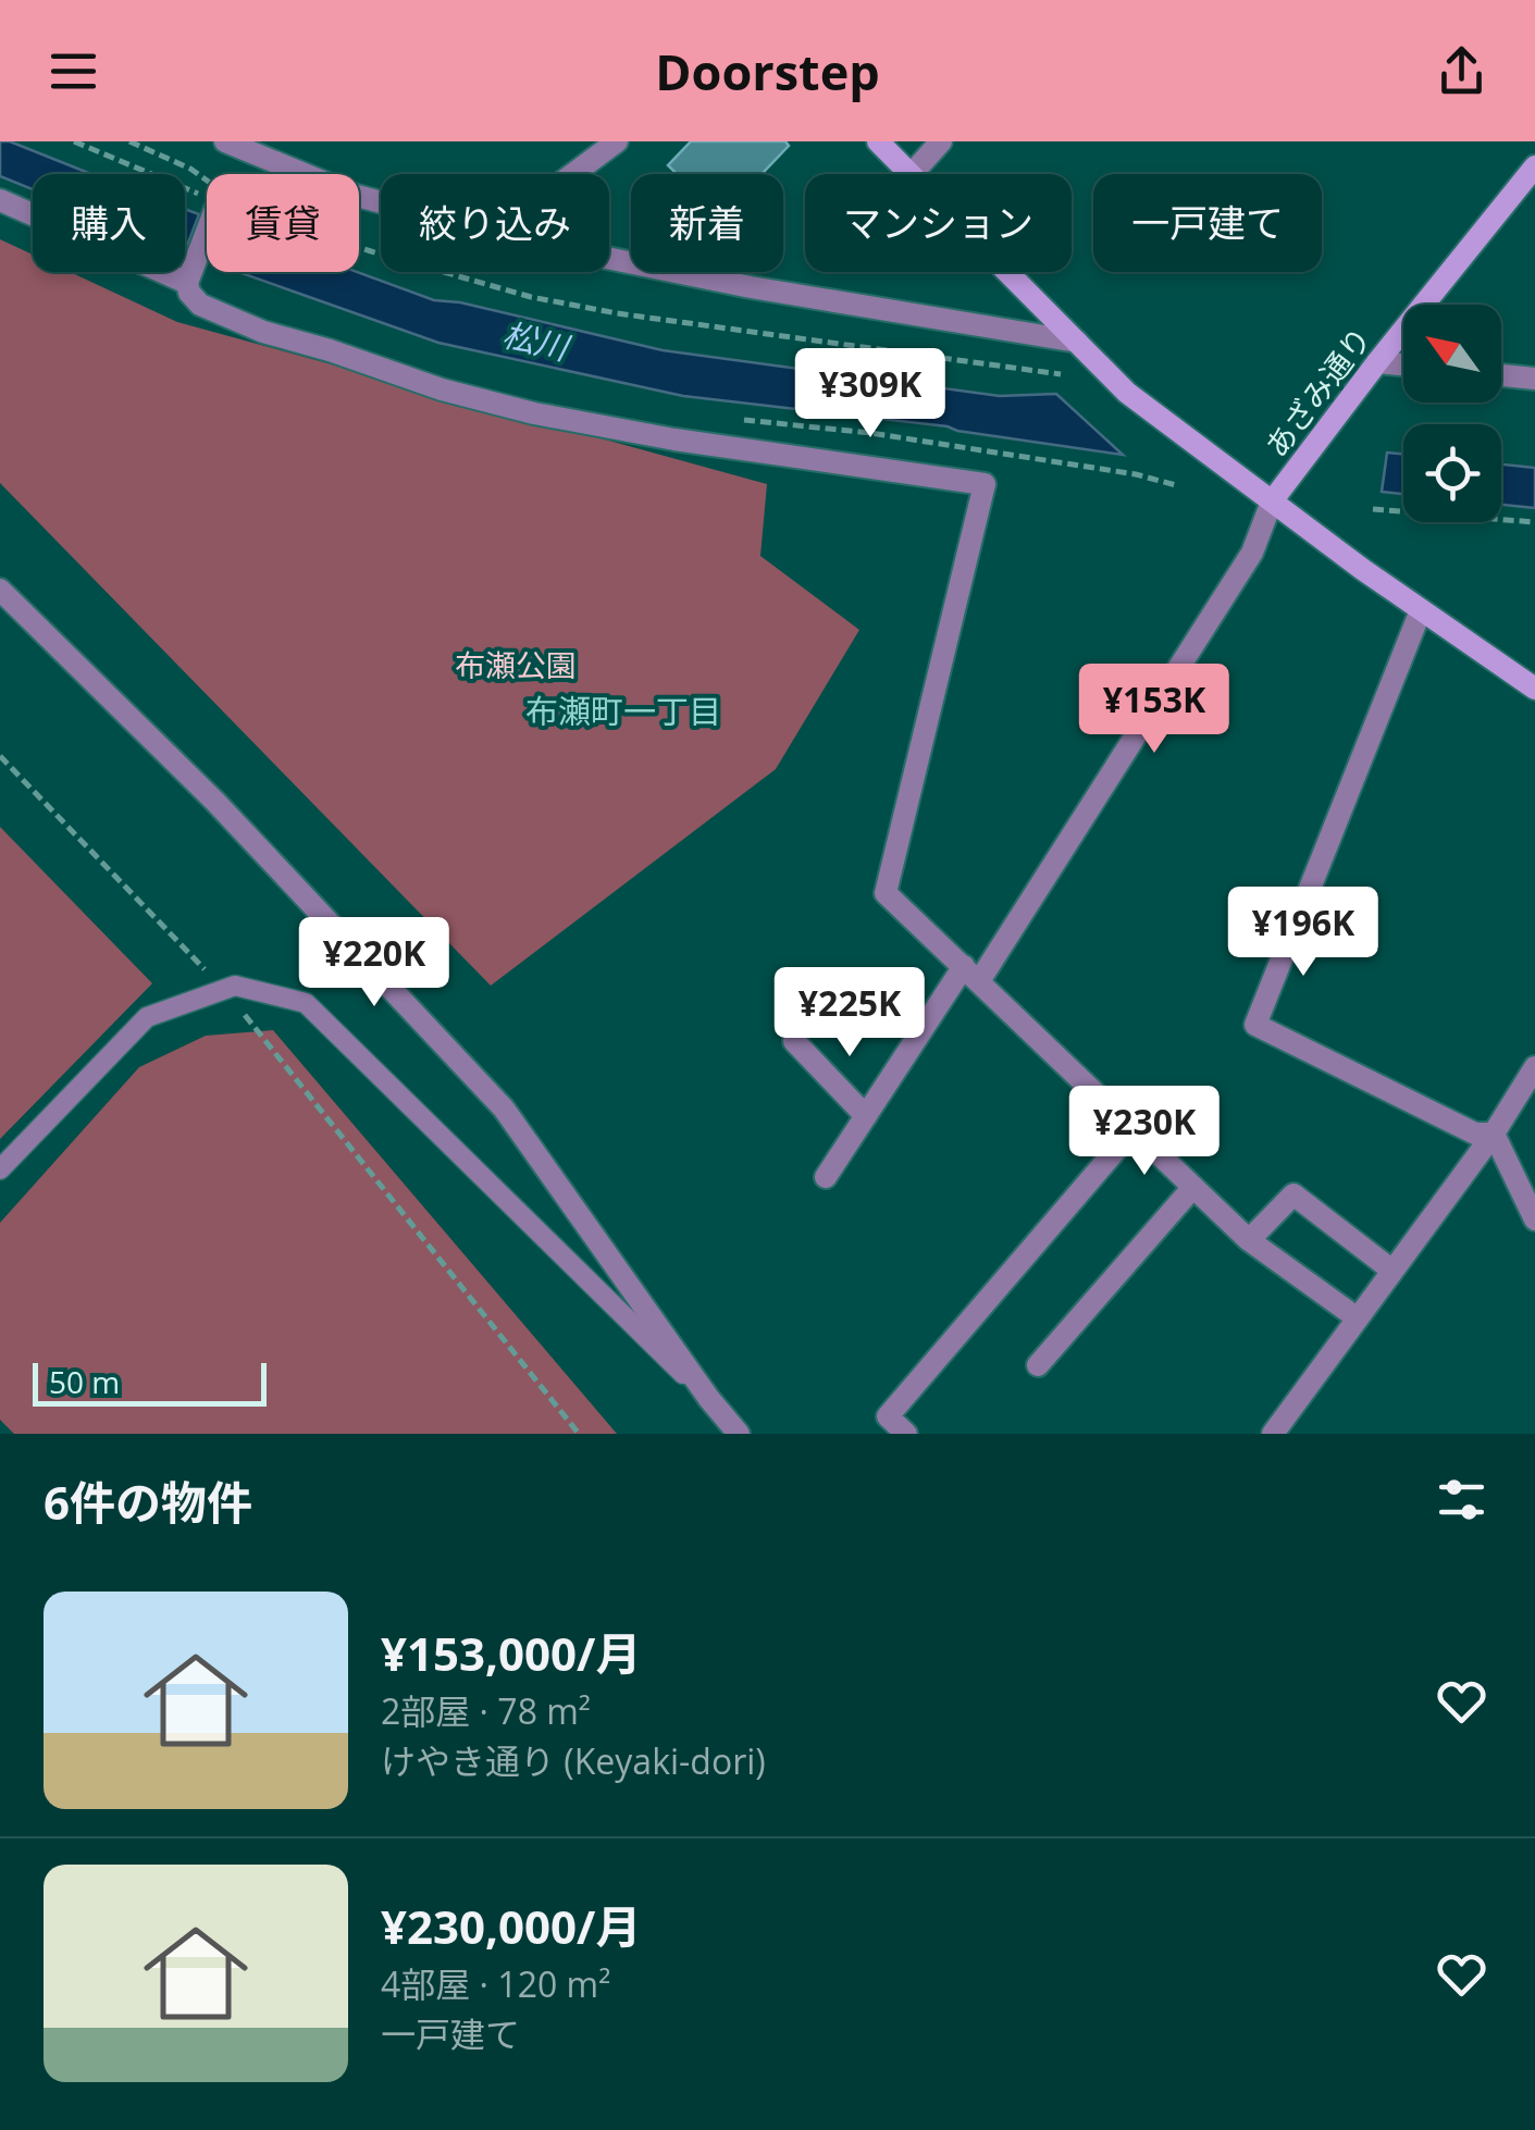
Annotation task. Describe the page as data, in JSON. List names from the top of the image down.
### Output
{
  "streets": {
    "street": ["あざみ通り"]
  },
  "districts": ["布瀬町一丁目"],
  "water": ["松川"],
  "parks": ["布瀬公園"],
  "scale_bar": "50 m",
  "north": "top left",
  "page": {
    "header": "Doorstep",
    "chip": [
      "購入",
      "賃貸",
      "絞り込み",
      "新着",
      "マンション",
      "一戸建て"
    ],
    "price": [
      "¥309K",
      "¥153K",
      "¥196K",
      "¥220K",
      "¥225K",
      "¥230K"
    ],
    "scale": "50 m",
    "heading": "6件の物件",
    "list": [
      {
        "name": "¥153,000/月",
        "note": "2部屋 · 78 m² · けやき通り (Keyaki-dori)"
      },
      {
        "name": "¥230,000/月",
        "note": "4部屋 · 120 m² · 一戸建て"
      }
    ]
  }
}
